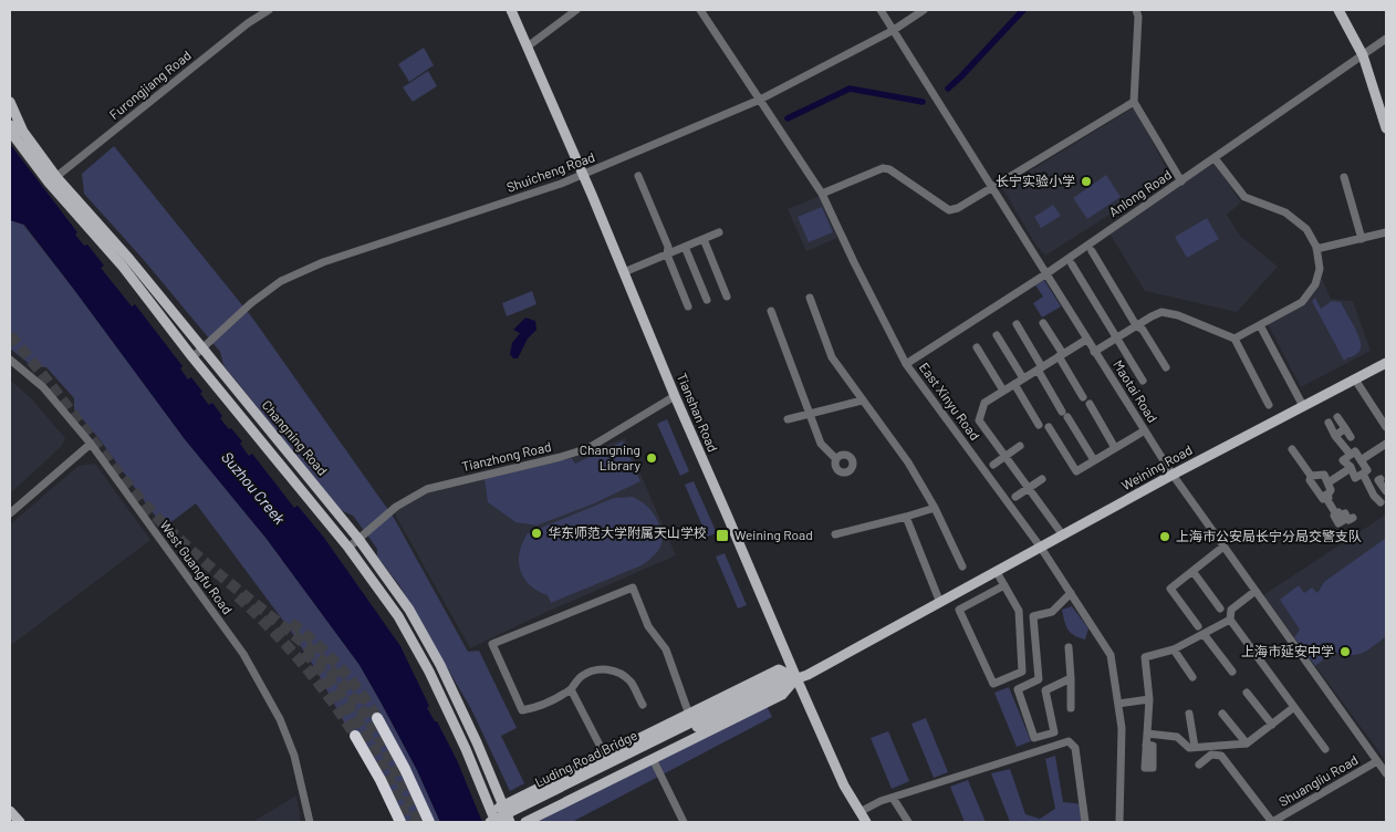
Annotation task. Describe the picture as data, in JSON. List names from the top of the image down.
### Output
{
  "streets": {
    "main road": [
      "Tianshan Road",
      "Changning Road",
      "Weining Road",
      "Luding Road Bridge"
    ],
    "street": [
      "Furongjiang Road",
      "Shuicheng Road",
      "Anlong Road",
      "Maotai Road",
      "East Xinyu Road",
      "Tianzhong Road",
      "West Guangfu Road",
      "Shuangliu Road"
    ]
  },
  "crossings": [
    ["Furongjiang Road", "Changning Road"],
    ["Shuicheng Road", "Maotai Road"],
    ["Shuicheng Road", "East Xinyu Road"],
    ["Shuicheng Road", "Tianshan Road"],
    ["Shuicheng Road", "Changning Road"],
    ["Anlong Road", "Maotai Road"],
    ["Anlong Road", "East Xinyu Road"],
    ["Maotai Road", "Weining Road"],
    ["Maotai Road", "Shuangliu Road"],
    ["East Xinyu Road", "Weining Road"],
    ["Tianshan Road", "Tianzhong Road"],
    ["Tianshan Road", "Weining Road"],
    ["Changning Road", "Tianzhong Road"],
    ["Changning Road", "Weining Road"],
    ["Weining Road", "Luding Road Bridge"]
  ],
  "water": ["Suzhou Creek"],
  "places": {
    "other": [
      "长宁实验小学",
      "Changning Library",
      "华东师范大学附属天山学校",
      "上海市公安局长宁分局交警支队",
      "上海市延安中学"
    ],
    "transit": ["Weining Road"]
  }
}
